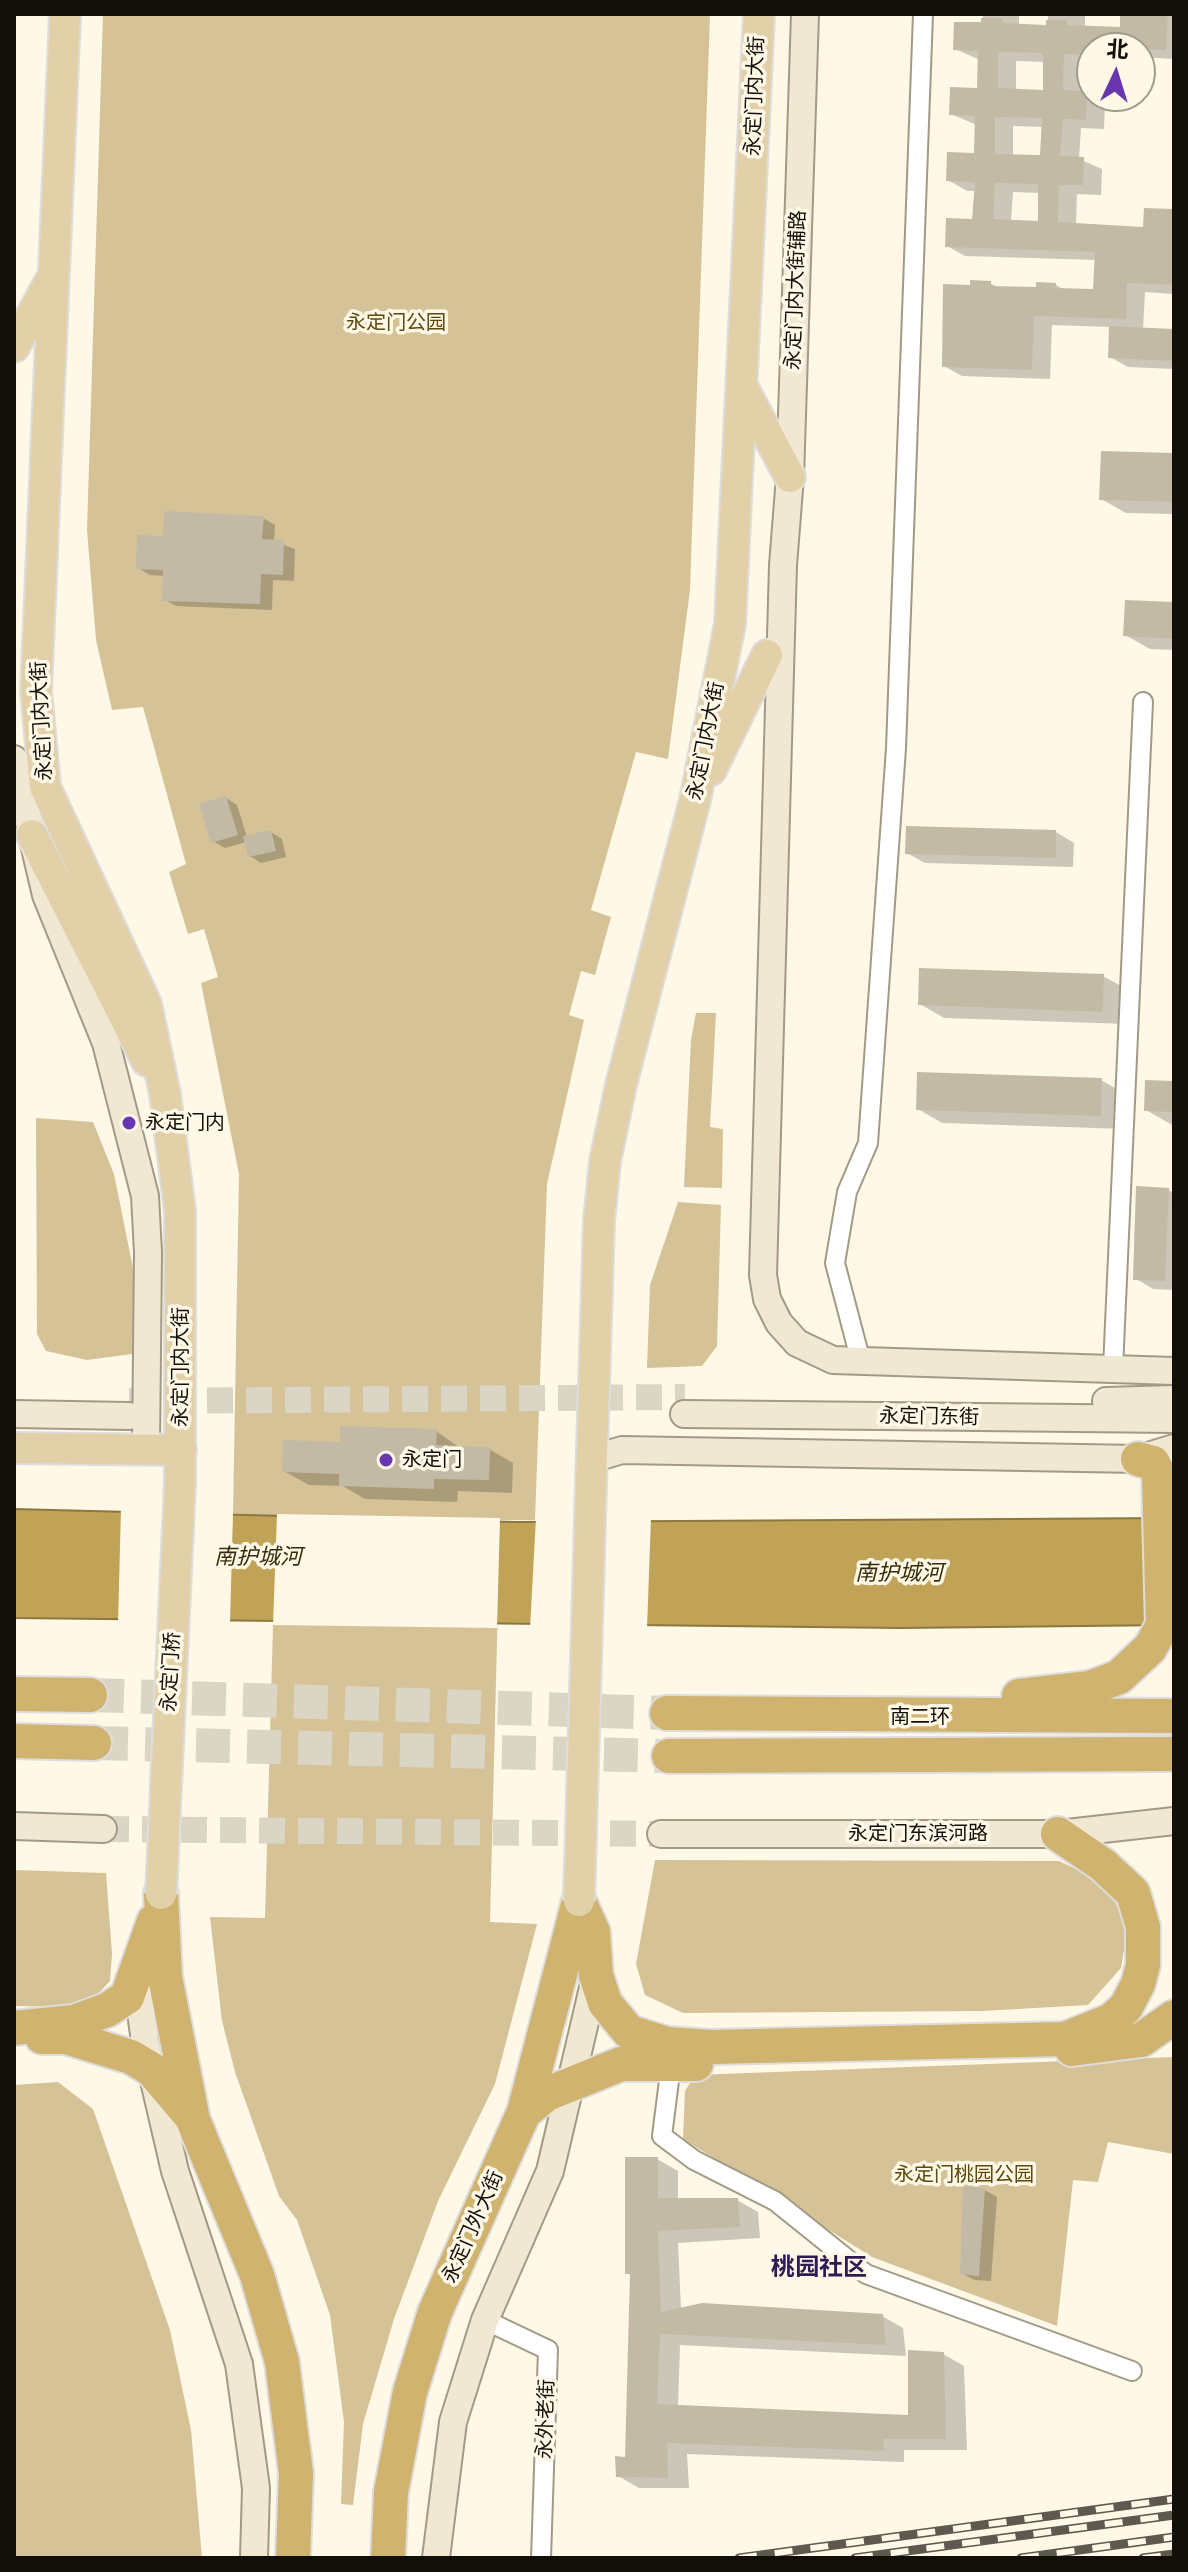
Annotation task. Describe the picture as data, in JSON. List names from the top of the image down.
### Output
{
  "streets": {
    "highway": ["南二环", "永定门外大街"],
    "main road": ["永定门内大街", "永定门桥"],
    "street": [
      "永定门内大街辅路",
      "永定门东街",
      "永定门东滨河路",
      "永外老街"
    ]
  },
  "crossings": [
    ["永定门内大街", "永定门桥"]
  ],
  "districts": ["桃园社区"],
  "water": ["南护城河"],
  "parks": ["永定门公园", "永定门桃园公园"],
  "places": ["永定门内", "永定门"],
  "north": "top"
}
